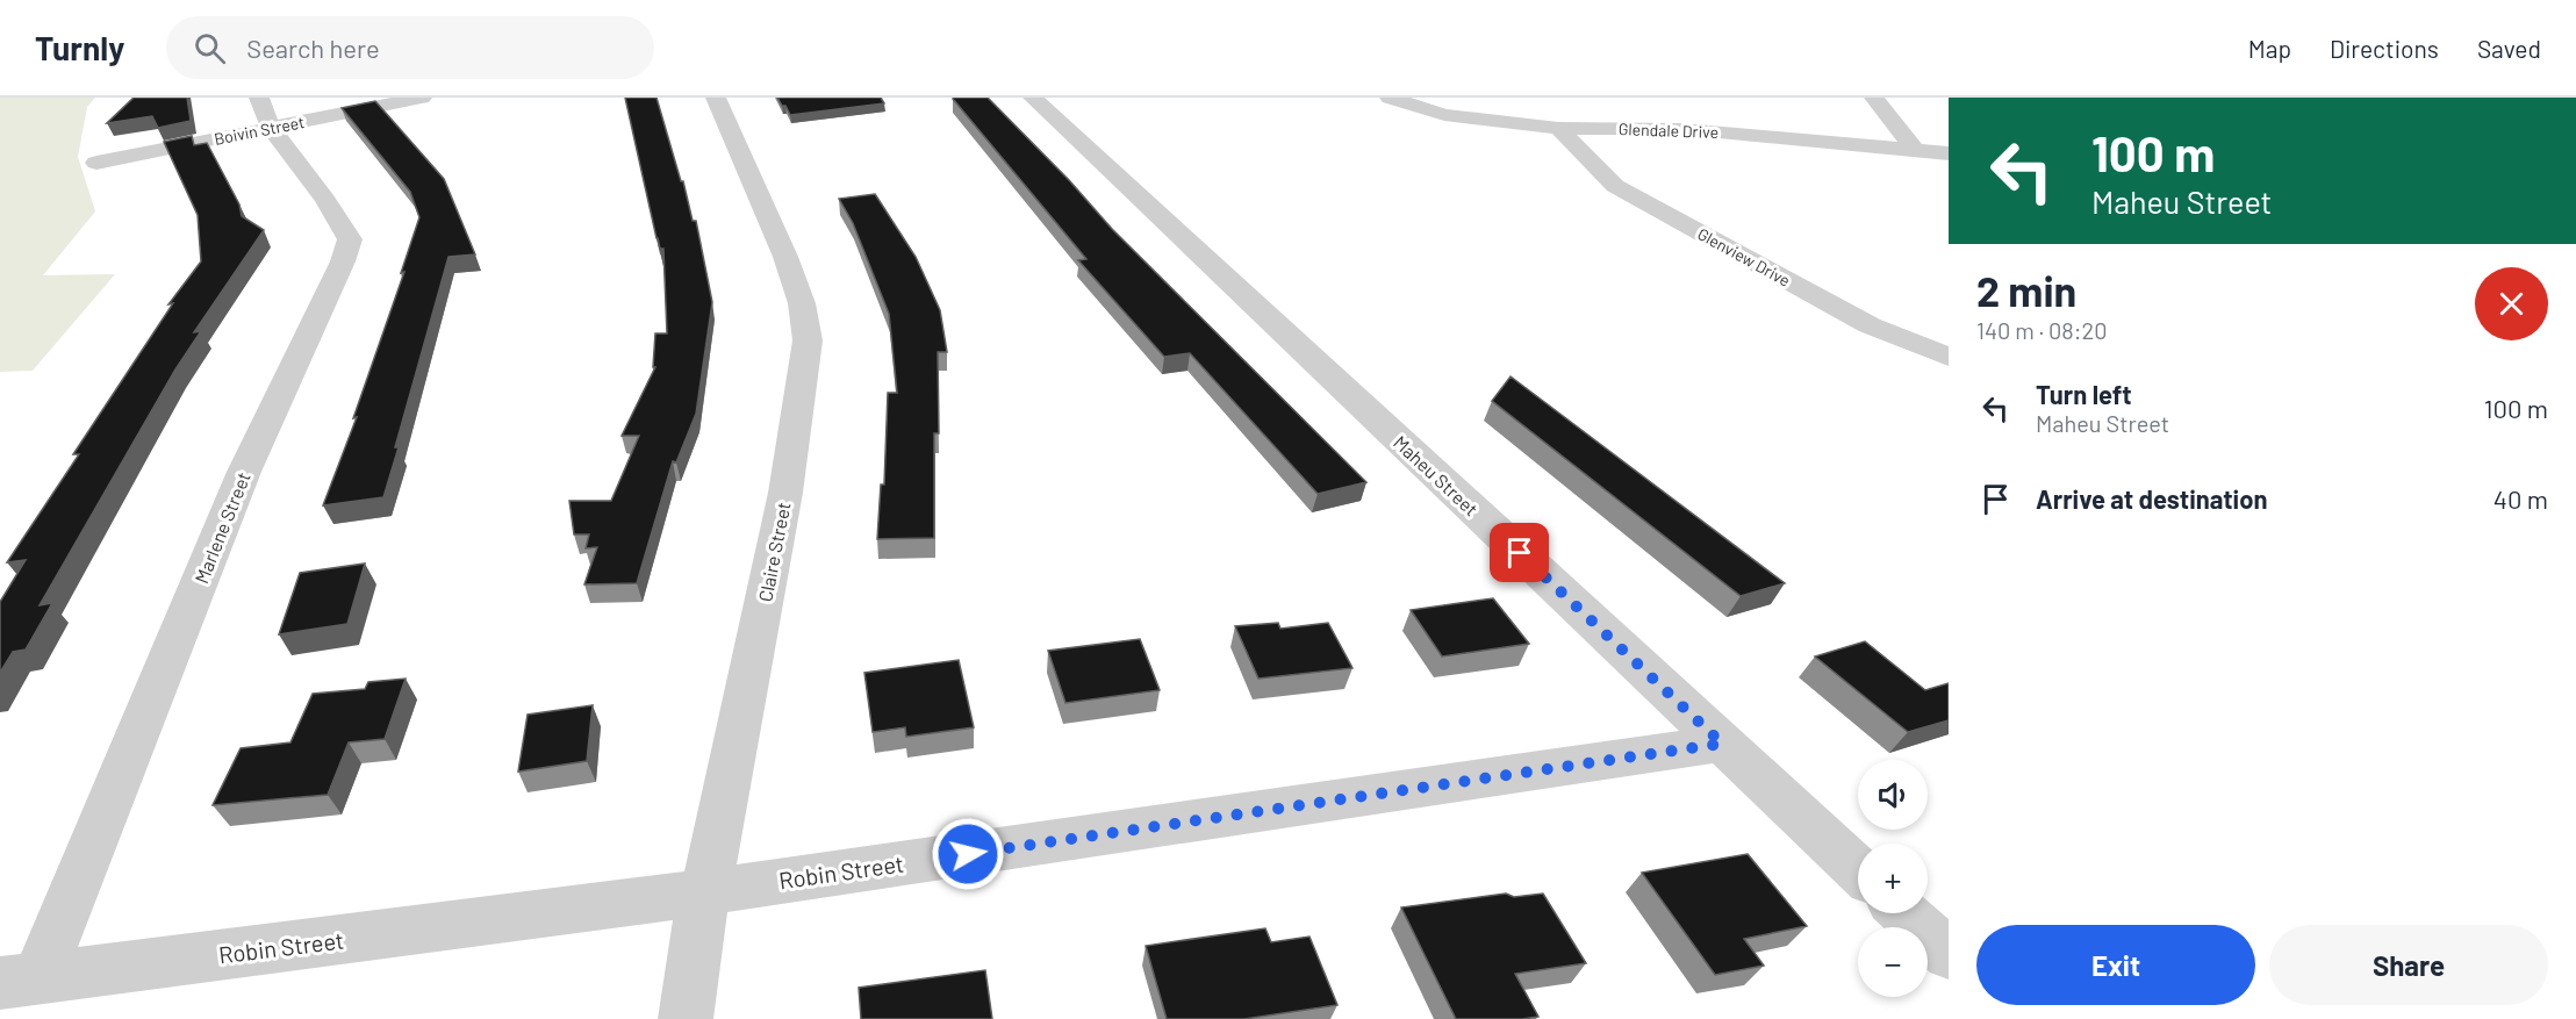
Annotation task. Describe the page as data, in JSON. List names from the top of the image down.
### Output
{
  "streets": {
    "street": [
      "Boivin Street",
      "Glendale Drive",
      "Glenview Drive",
      "Maheu Street",
      "Marlene Street",
      "Claire Street",
      "Robin Street"
    ]
  },
  "crossings": [
    ["Boivin Street", "Marlene Street"],
    ["Glendale Drive", "Glenview Drive"],
    ["Maheu Street", "Robin Street"],
    ["Marlene Street", "Robin Street"],
    ["Claire Street", "Robin Street"]
  ],
  "page": {
    "header": "Turnly",
    "search": "Search here",
    "nav": ["Map", "Directions", "Saved"],
    "turn": ["100 m", "Maheu Street"],
    "heading": ["2 min", "140 m · 08:20"],
    "list": [
      {
        "name": "Turn left",
        "note": "Maheu Street",
        "value": "100 m"
      },
      {
        "name": "Arrive at destination",
        "value": "40 m"
      }
    ],
    "map_buttons": ["+", "−"],
    "buttons": ["Exit", "Share"]
  }
}
